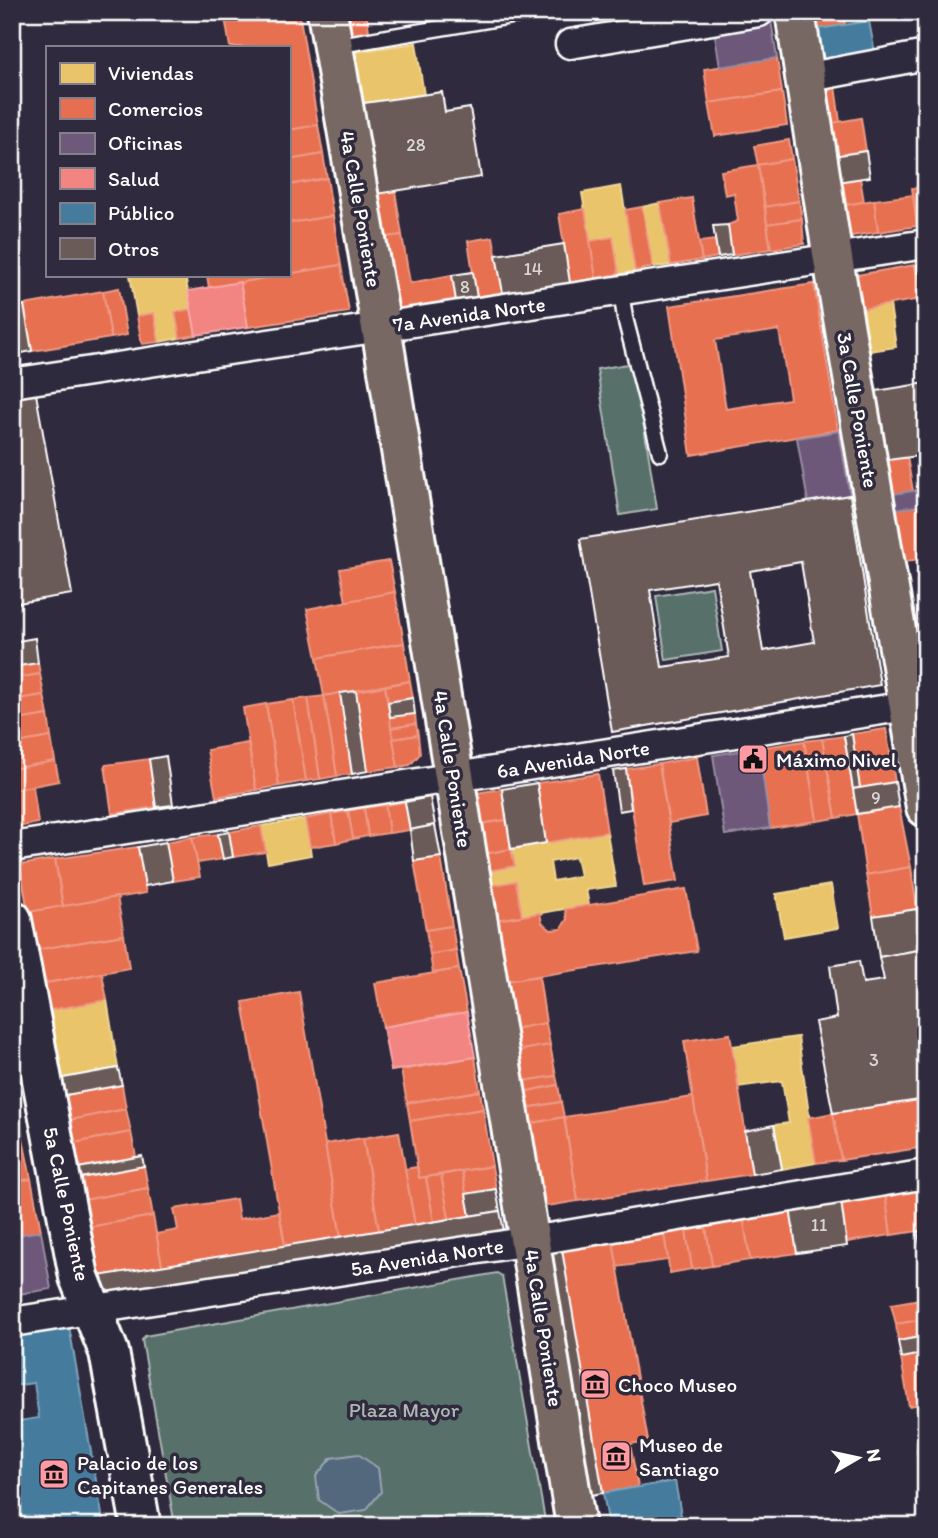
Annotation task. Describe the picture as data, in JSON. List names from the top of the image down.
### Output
{
  "streets": {
    "main road": ["4a Calle Poniente", "3a Calle Poniente", "5a Calle Poniente"],
    "street": ["7a Avenida Norte", "6a Avenida Norte", "5a Avenida Norte"]
  },
  "crossings": [
    ["4a Calle Poniente", "7a Avenida Norte"],
    ["4a Calle Poniente", "6a Avenida Norte"],
    ["4a Calle Poniente", "5a Avenida Norte"],
    ["7a Avenida Norte", "3a Calle Poniente"],
    ["3a Calle Poniente", "6a Avenida Norte"],
    ["5a Calle Poniente", "5a Avenida Norte"]
  ],
  "parks": ["Plaza Mayor"],
  "places": {
    "public building": ["Máximo Nivel"],
    "museum": ["Choco Museo", "Museo de Santiago", "Palacio de los Capitanes Generales"]
  },
  "house_numbers": [
    "28",
    "14",
    "8",
    "9",
    "3",
    "11"
  ],
  "legend": [
    "Viviendas",
    "Comercios",
    "Oficinas",
    "Salud",
    "Público",
    "Otros"
  ],
  "north": "right"
}
